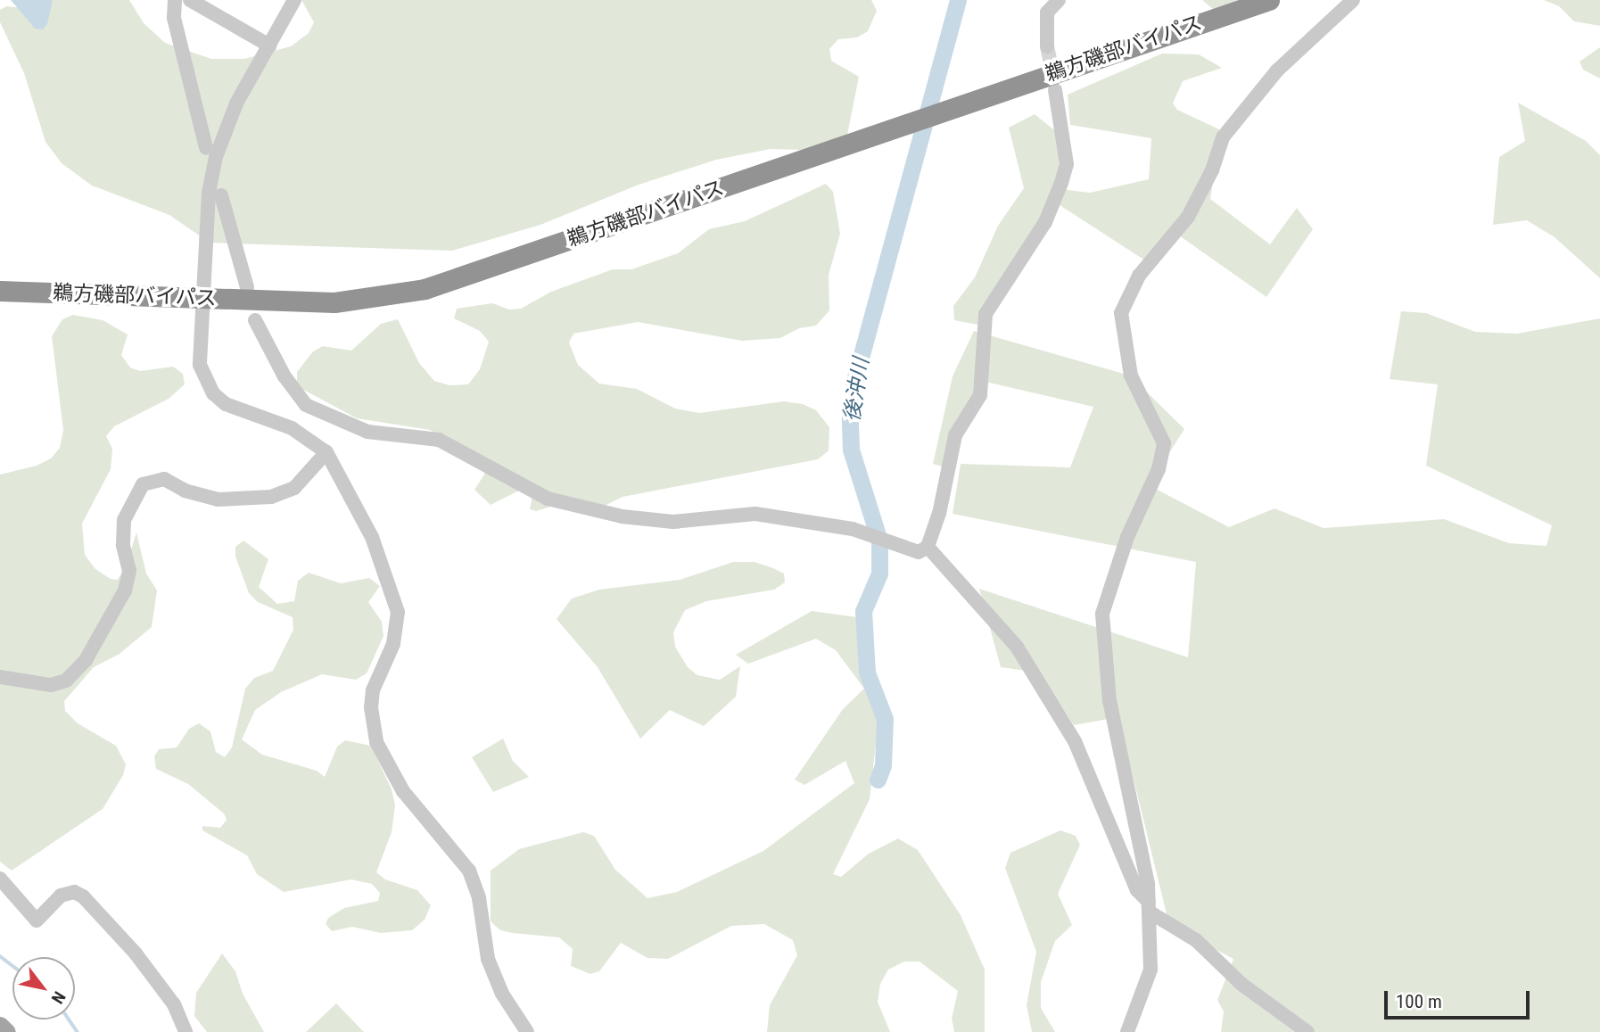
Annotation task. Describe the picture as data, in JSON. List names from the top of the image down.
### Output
{
  "streets": {
    "highway": ["鵜方磯部バイパス"]
  },
  "water": ["後沖川"],
  "scale_bar": "100 m",
  "north": "bottom right"
}
